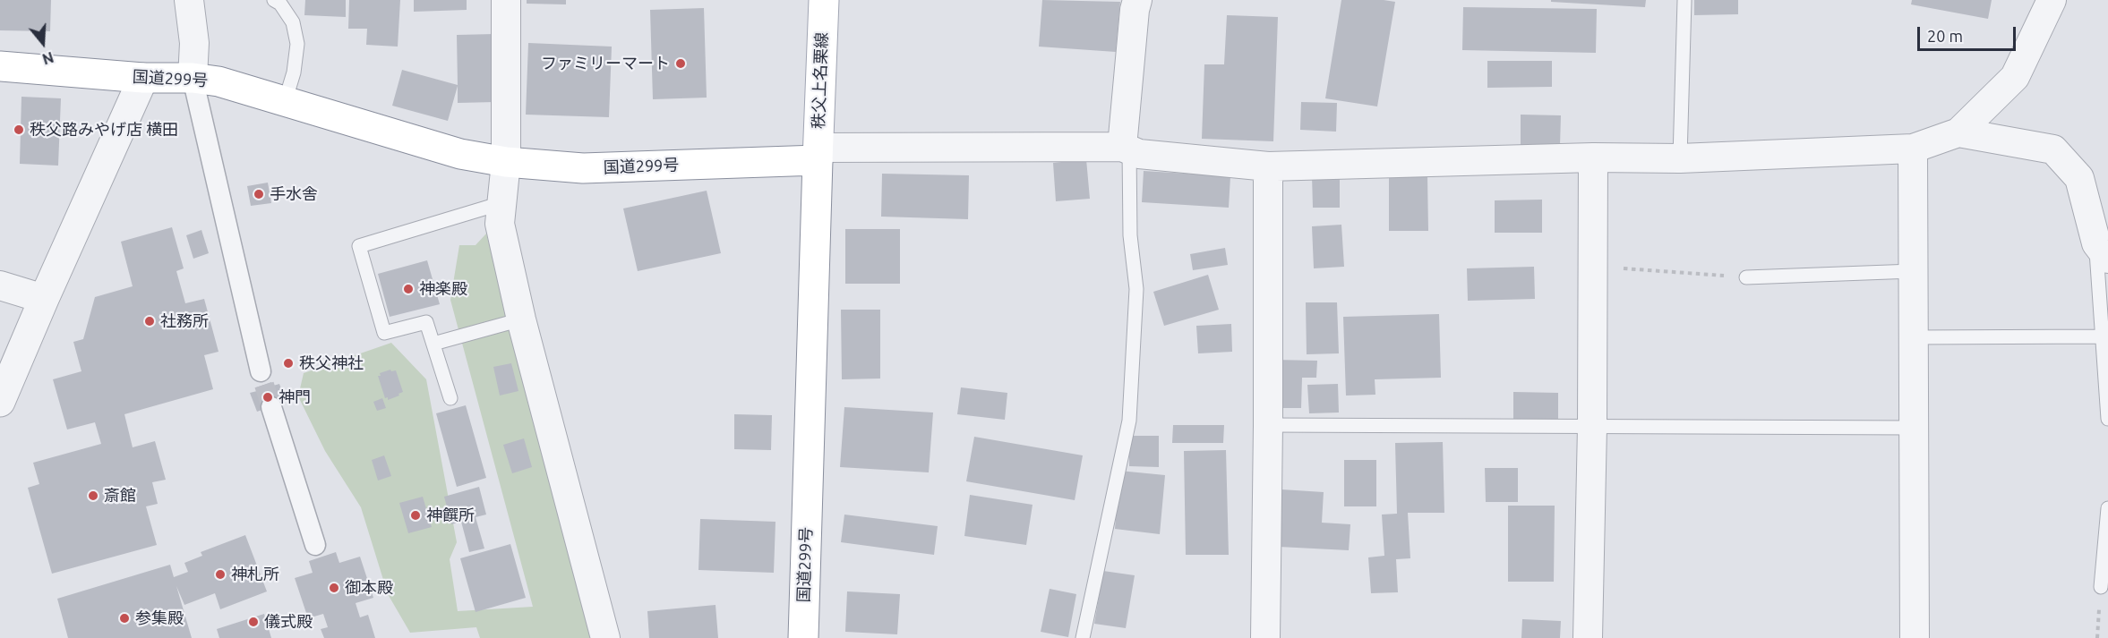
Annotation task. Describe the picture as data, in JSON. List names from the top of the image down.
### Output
{
  "streets": {
    "main road": ["国道299号", "秩父上名栗線"]
  },
  "crossings": [
    ["国道299号", "秩父上名栗線"]
  ],
  "places": [
    "ファミリーマート",
    "秩父路みやげ店 横田",
    "手水舎",
    "神楽殿",
    "社務所",
    "秩父神社",
    "神門",
    "斎館",
    "神饌所",
    "神札所",
    "御本殿",
    "参集殿",
    "儀式殿"
  ],
  "scale_bar": "20 m",
  "north": "bottom"
}
